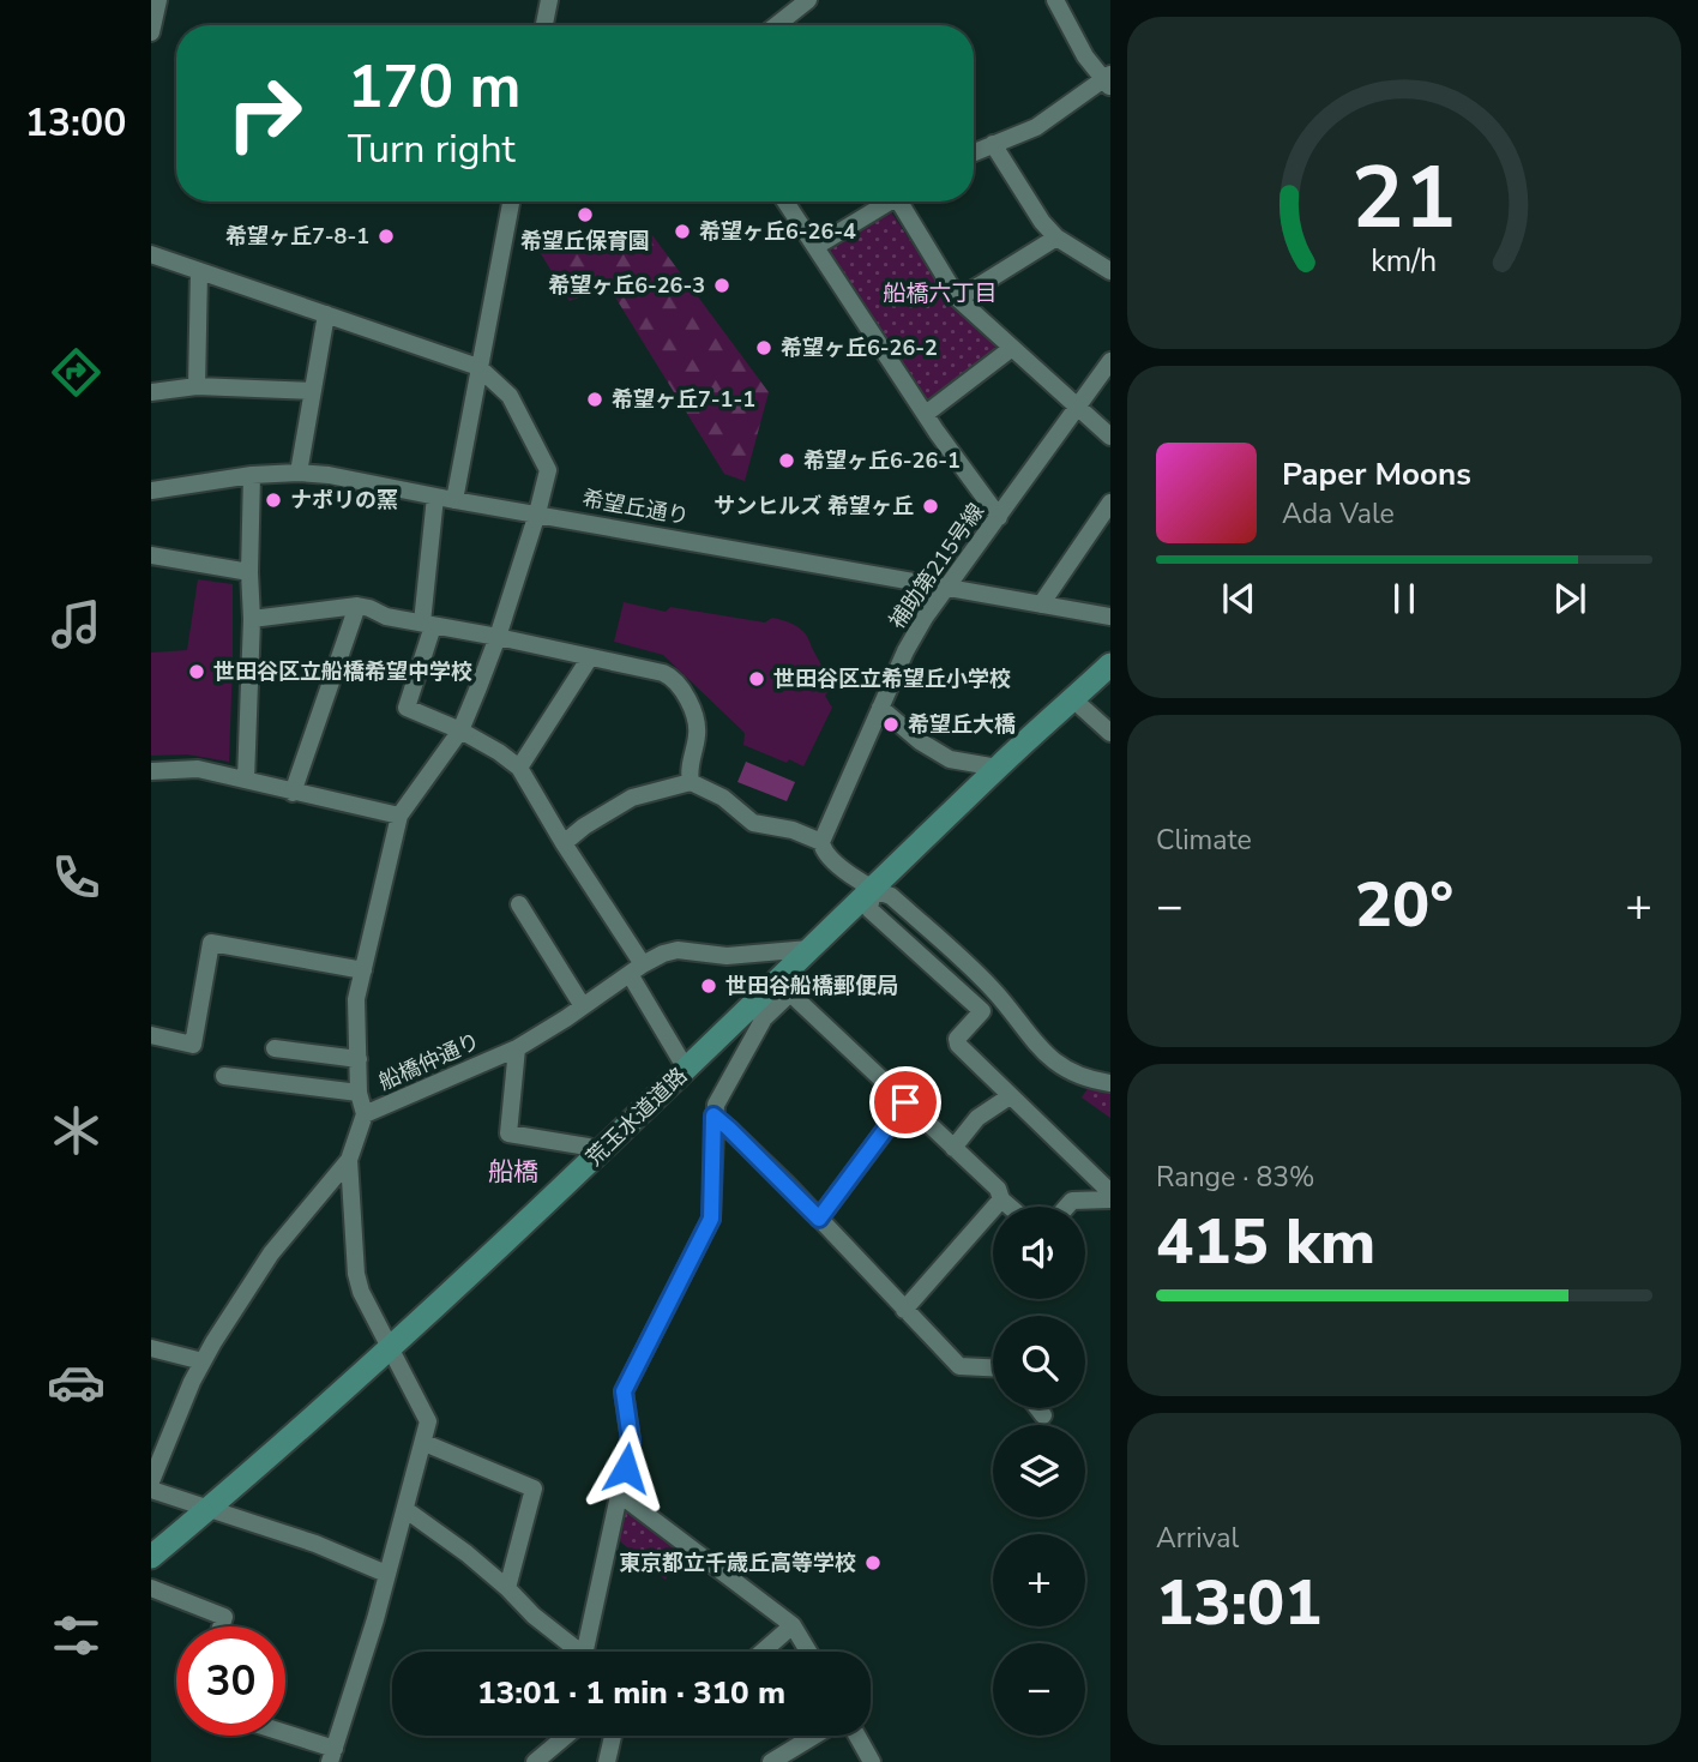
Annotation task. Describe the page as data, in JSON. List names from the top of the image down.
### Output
{
  "streets": {
    "main road": ["荒玉水道道路"],
    "street": ["希望丘通り", "補助第215号線", "船橋仲通り"]
  },
  "crossings": [
    ["希望丘通り", "補助第215号線"],
    ["船橋仲通り", "荒玉水道道路"]
  ],
  "districts": ["船橋六丁目", "船橋"],
  "places": [
    "希望丘保育園",
    "希望ヶ丘6-26-4",
    "希望ヶ丘7-8-1",
    "希望ヶ丘6-26-3",
    "希望ヶ丘6-26-2",
    "希望ヶ丘7-1-1",
    "希望ヶ丘6-26-1",
    "ナポリの窯",
    "サンヒルズ 希望ヶ丘",
    "世田谷区立船橋希望中学校",
    "世田谷区立希望丘小学校",
    "希望丘大橋",
    "世田谷船橋郵便局",
    "東京都立千歳丘高等学校"
  ],
  "page": {
    "tabs": "13:00",
    "turn": ["170 m", "Turn right"],
    "song": ["Paper Moons", "Ada Vale"],
    "tile": [
      "Climate",
      ["Range · 83%", "415 km"],
      ["Arrival", "13:01"]
    ],
    "heat": ["−", "20°", "+"],
    "map_buttons": ["+", "−"],
    "limit": "30",
    "trip": "13:01 · 1 min · 310 m",
    "gauge": ["21", "km/h"]
  }
}
